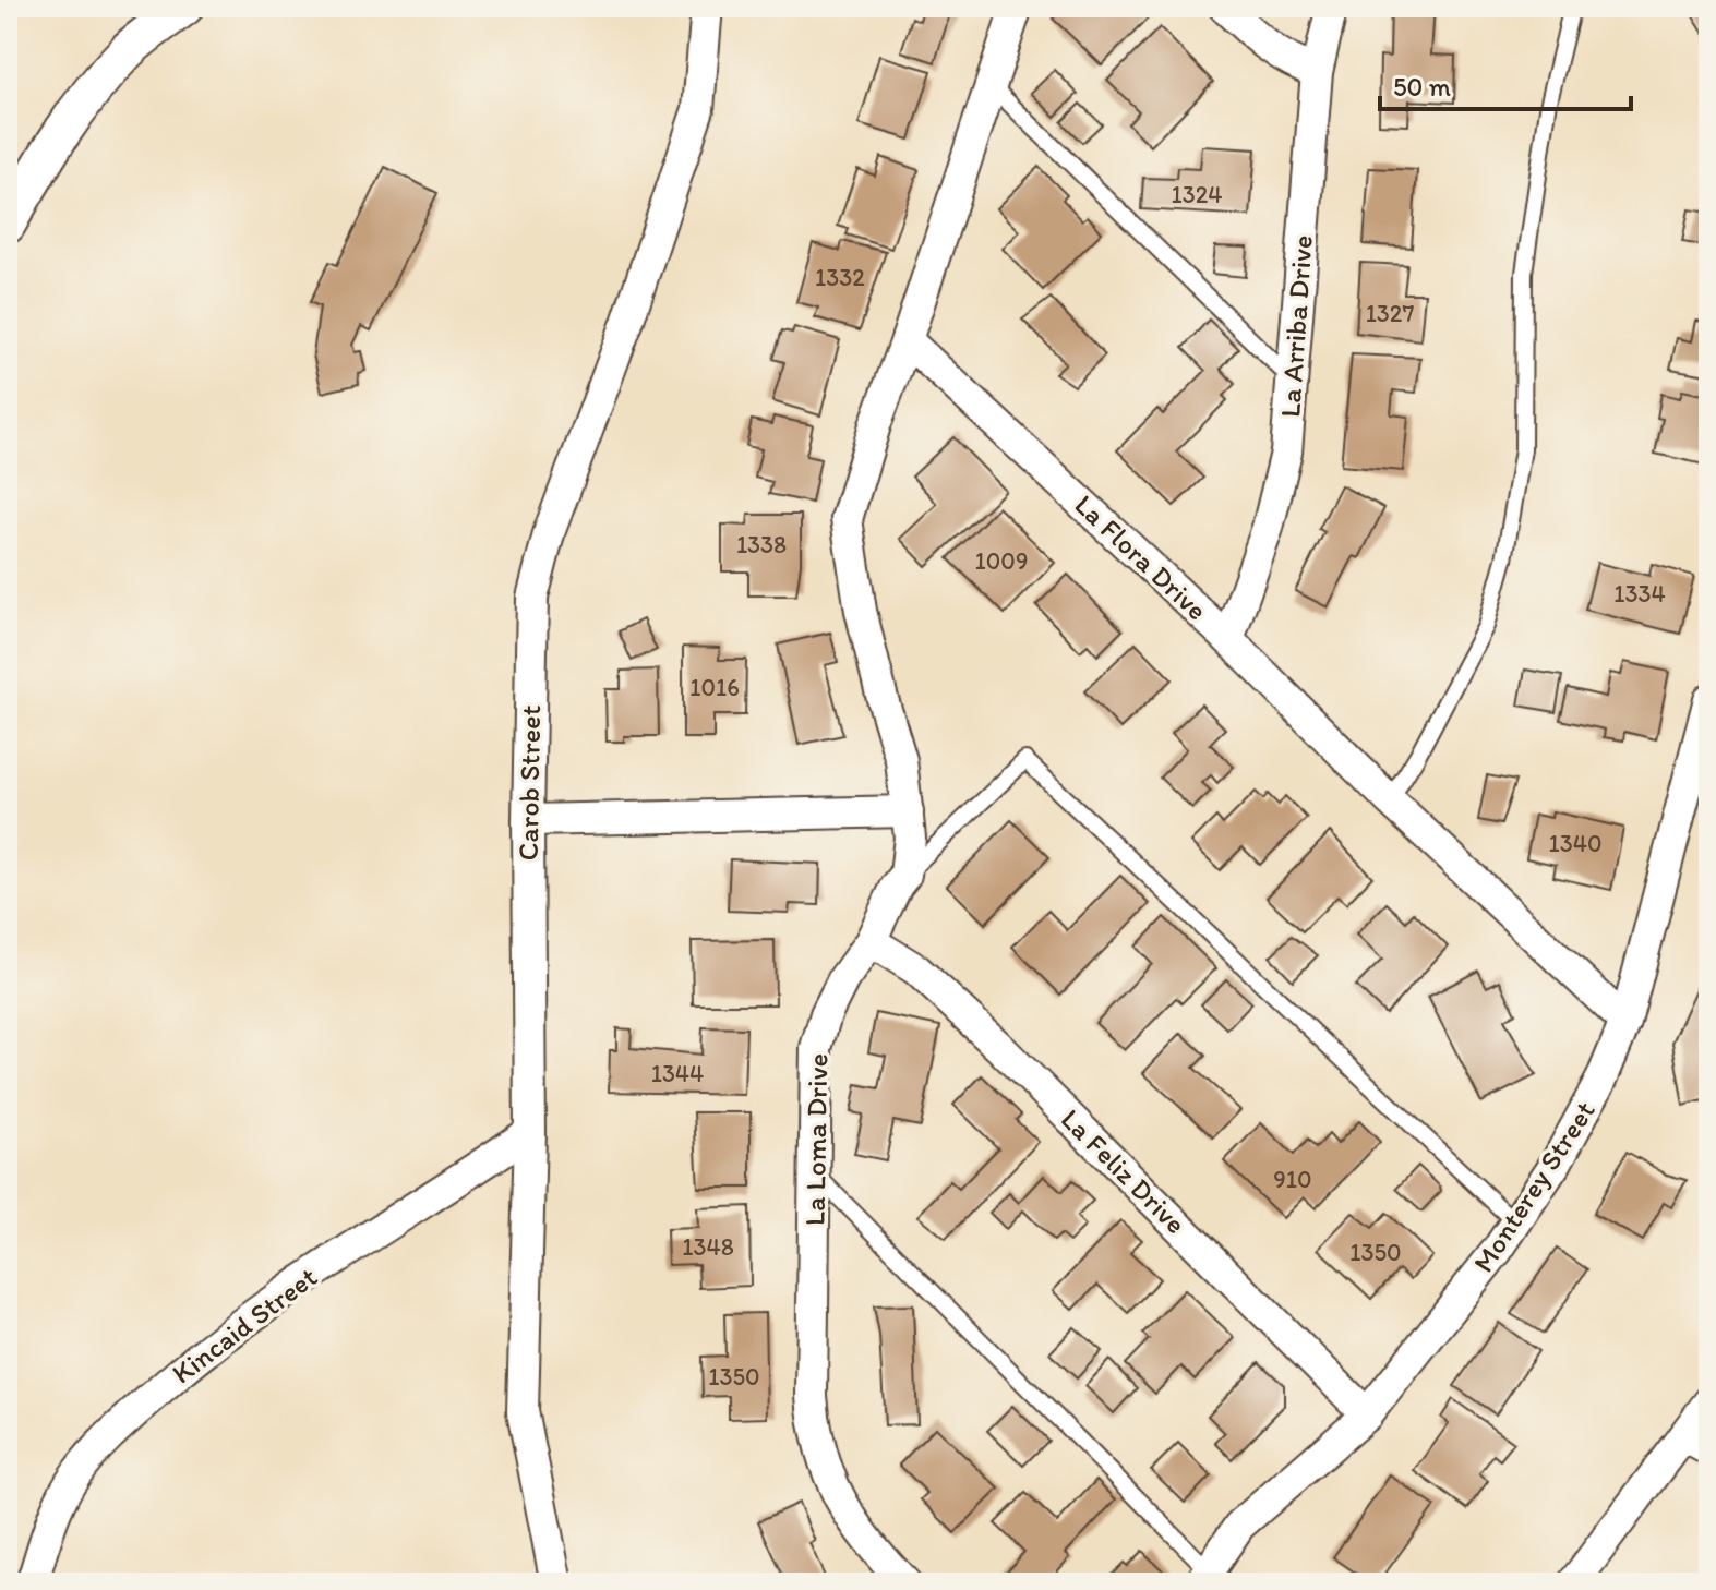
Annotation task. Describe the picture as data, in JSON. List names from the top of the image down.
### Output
{
  "streets": {
    "street": [
      "La Arriba Drive",
      "La Flora Drive",
      "Carob Street",
      "La Loma Drive",
      "La Feliz Drive",
      "Monterey Street",
      "Kincaid Street"
    ]
  },
  "crossings": [
    ["La Arriba Drive", "La Flora Drive"],
    ["La Flora Drive", "La Loma Drive"],
    ["La Flora Drive", "Monterey Street"],
    ["Carob Street", "Kincaid Street"],
    ["La Loma Drive", "La Feliz Drive"],
    ["La Feliz Drive", "Monterey Street"]
  ],
  "house_numbers": [
    "1324",
    "1332",
    "1327",
    "1338",
    "1009",
    "1334",
    "1016",
    "1340",
    "1344",
    "910",
    "1348",
    "1350",
    "1350"
  ],
  "scale_bar": "50 m"
}
